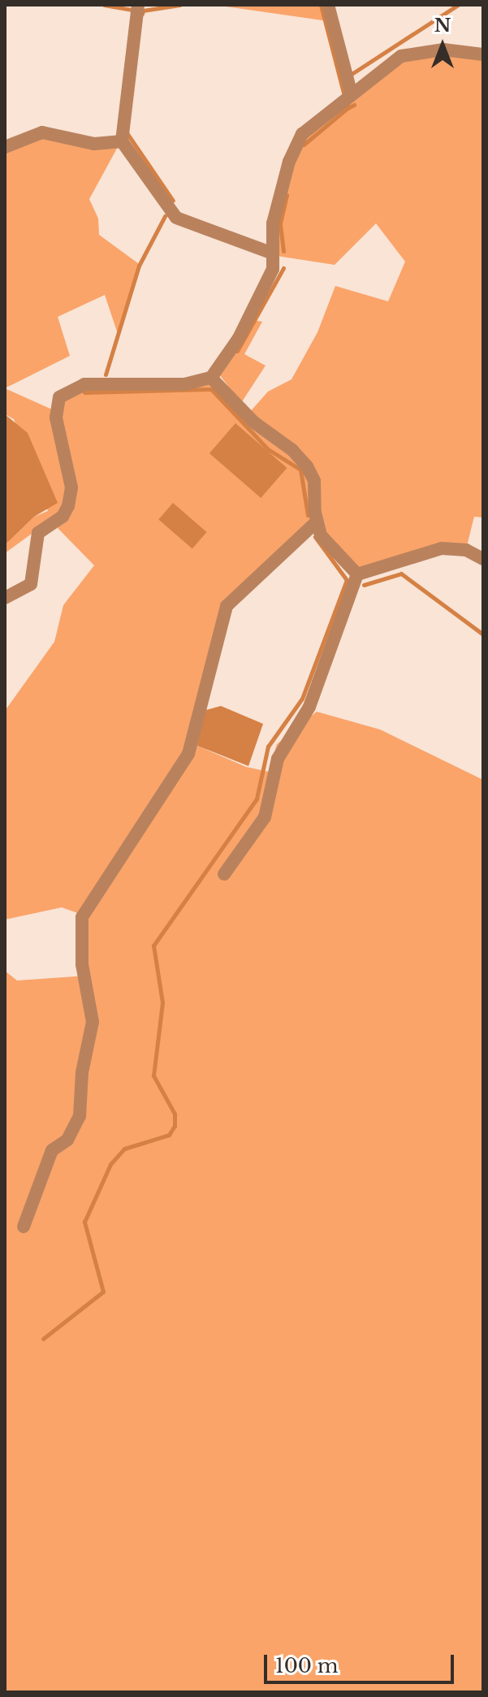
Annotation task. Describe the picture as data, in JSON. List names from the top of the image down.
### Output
{
  "scale_bar": "100 m",
  "north": "top"
}
